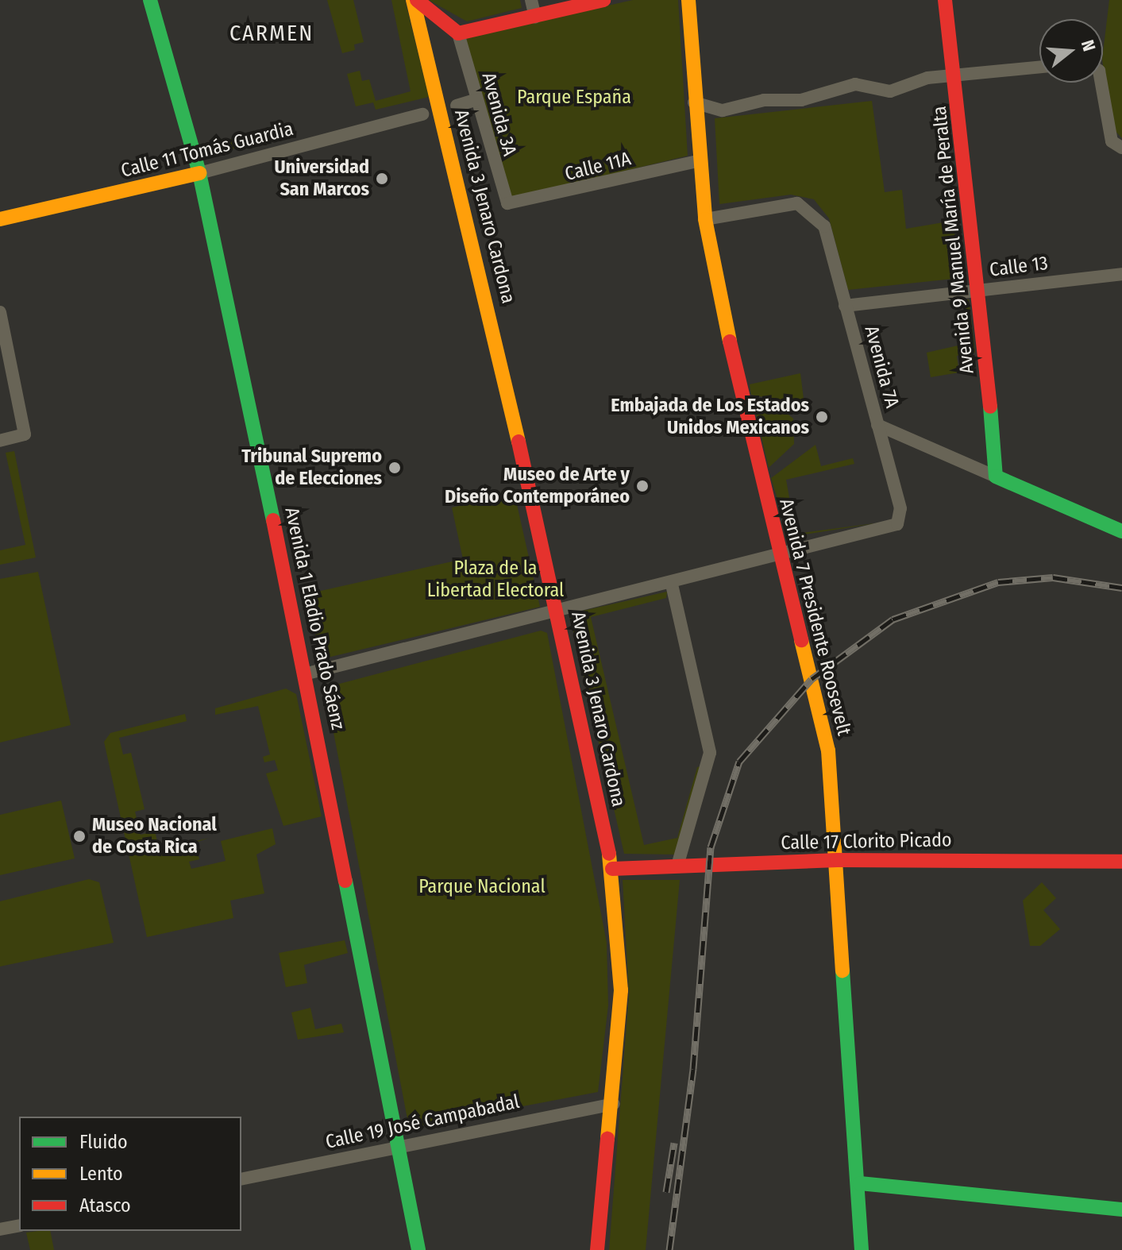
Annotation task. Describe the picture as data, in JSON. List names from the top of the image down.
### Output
{
  "streets": {
    "main road": [
      "Calle 11 Tomás Guardia",
      "Avenida 3 Jenaro Cardona",
      "Avenida 9 Manuel María de Peralta",
      "Avenida 7 Presidente Roosevelt",
      "Avenida 1 Eladio Prado Sáenz",
      "Calle 17 Clorito Picado"
    ],
    "street": [
      "Avenida 3A",
      "Calle 11A",
      "Calle 13",
      "Avenida 7A",
      "Calle 19 José Campabadal"
    ]
  },
  "crossings": [
    ["Avenida 3A", "Calle 11A"],
    ["Calle 11 Tomás Guardia", "Avenida 1 Eladio Prado Sáenz"],
    ["Calle 11A", "Avenida 7 Presidente Roosevelt"],
    ["Avenida 3 Jenaro Cardona", "Calle 17 Clorito Picado"],
    ["Avenida 3 Jenaro Cardona", "Calle 19 José Campabadal"],
    ["Avenida 9 Manuel María de Peralta", "Calle 13"],
    ["Calle 13", "Avenida 7A"],
    ["Avenida 7A", "Avenida 7 Presidente Roosevelt"],
    ["Avenida 7 Presidente Roosevelt", "Calle 17 Clorito Picado"],
    ["Avenida 1 Eladio Prado Sáenz", "Calle 19 José Campabadal"]
  ],
  "districts": ["CARMEN"],
  "parks": ["Parque España", "Plaza de la Libertad Electoral", "Parque Nacional"],
  "places": [
    "Universidad San Marcos",
    "Embajada de Los Estados Unidos Mexicanos",
    "Tribunal Supremo de Elecciones",
    "Museo de Arte y Diseño Contemporáneo",
    "Museo Nacional de Costa Rica"
  ],
  "legend": ["Fluido", "Lento", "Atasco"],
  "north": "right"
}
